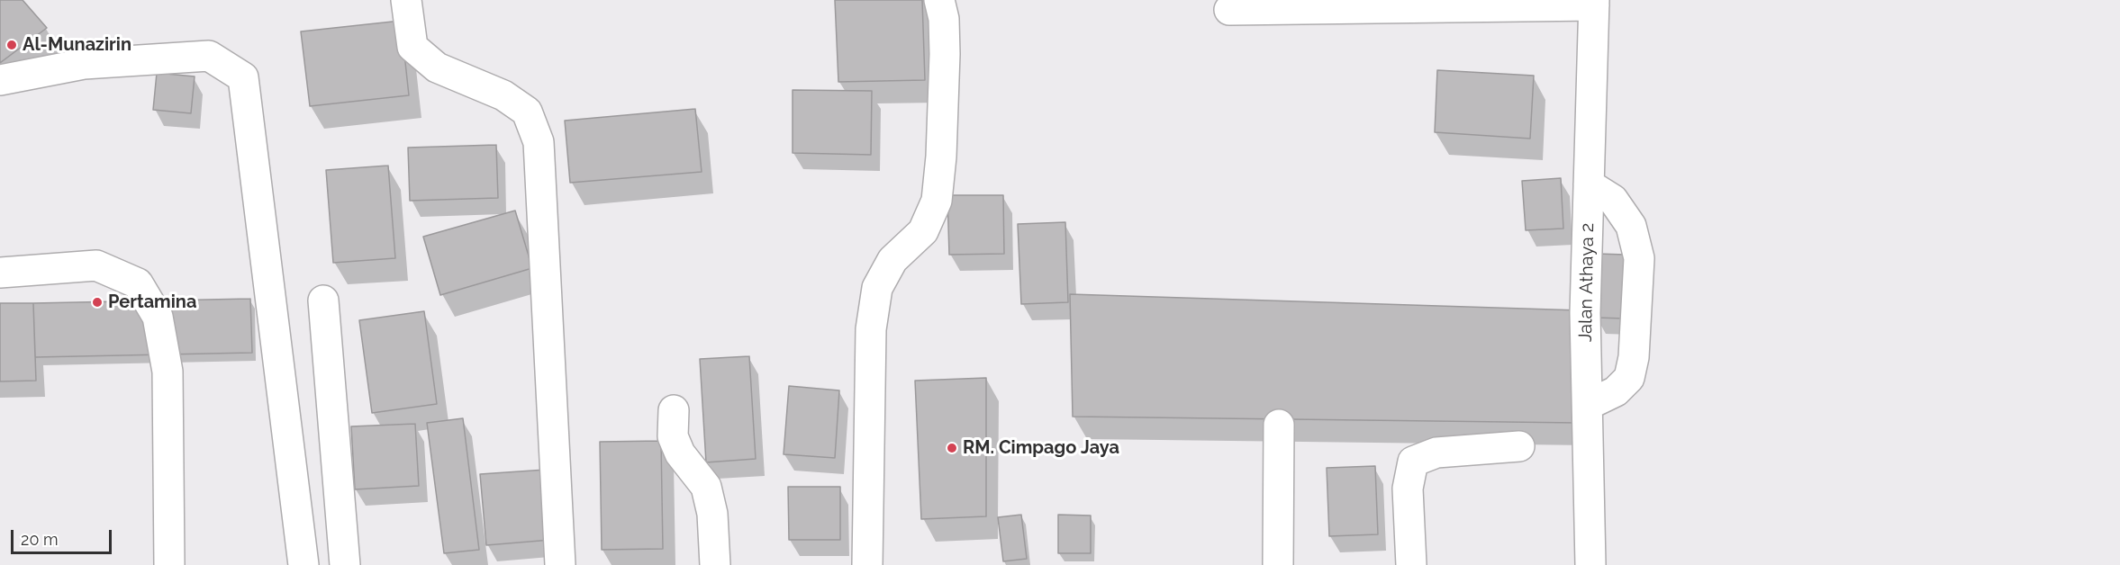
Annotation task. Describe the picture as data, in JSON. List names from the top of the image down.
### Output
{
  "streets": {
    "street": ["Jalan Athaya 2"]
  },
  "places": ["Al-Munazirin", "Pertamina", "RM. Cimpago Jaya"],
  "scale_bar": "20 m"
}
